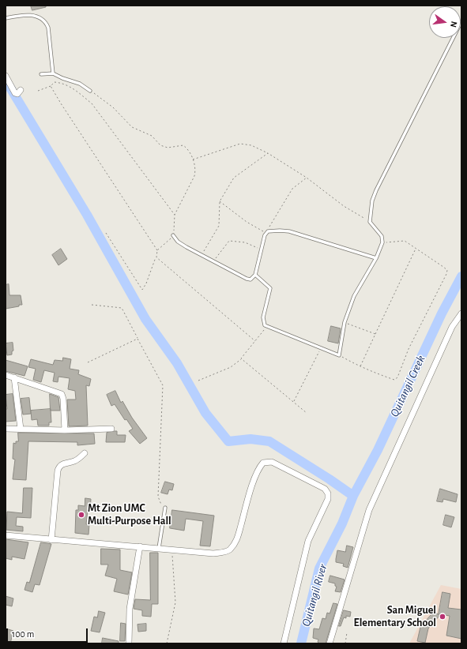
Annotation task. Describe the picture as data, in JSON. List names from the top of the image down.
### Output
{
  "water": ["Quitangil Creek", "Quitangil River"],
  "places": ["Mt Zion UMC Multi-Purpose Hall", "San Miguel Elementary School"],
  "scale_bar": "100 m",
  "north": "right"
}
